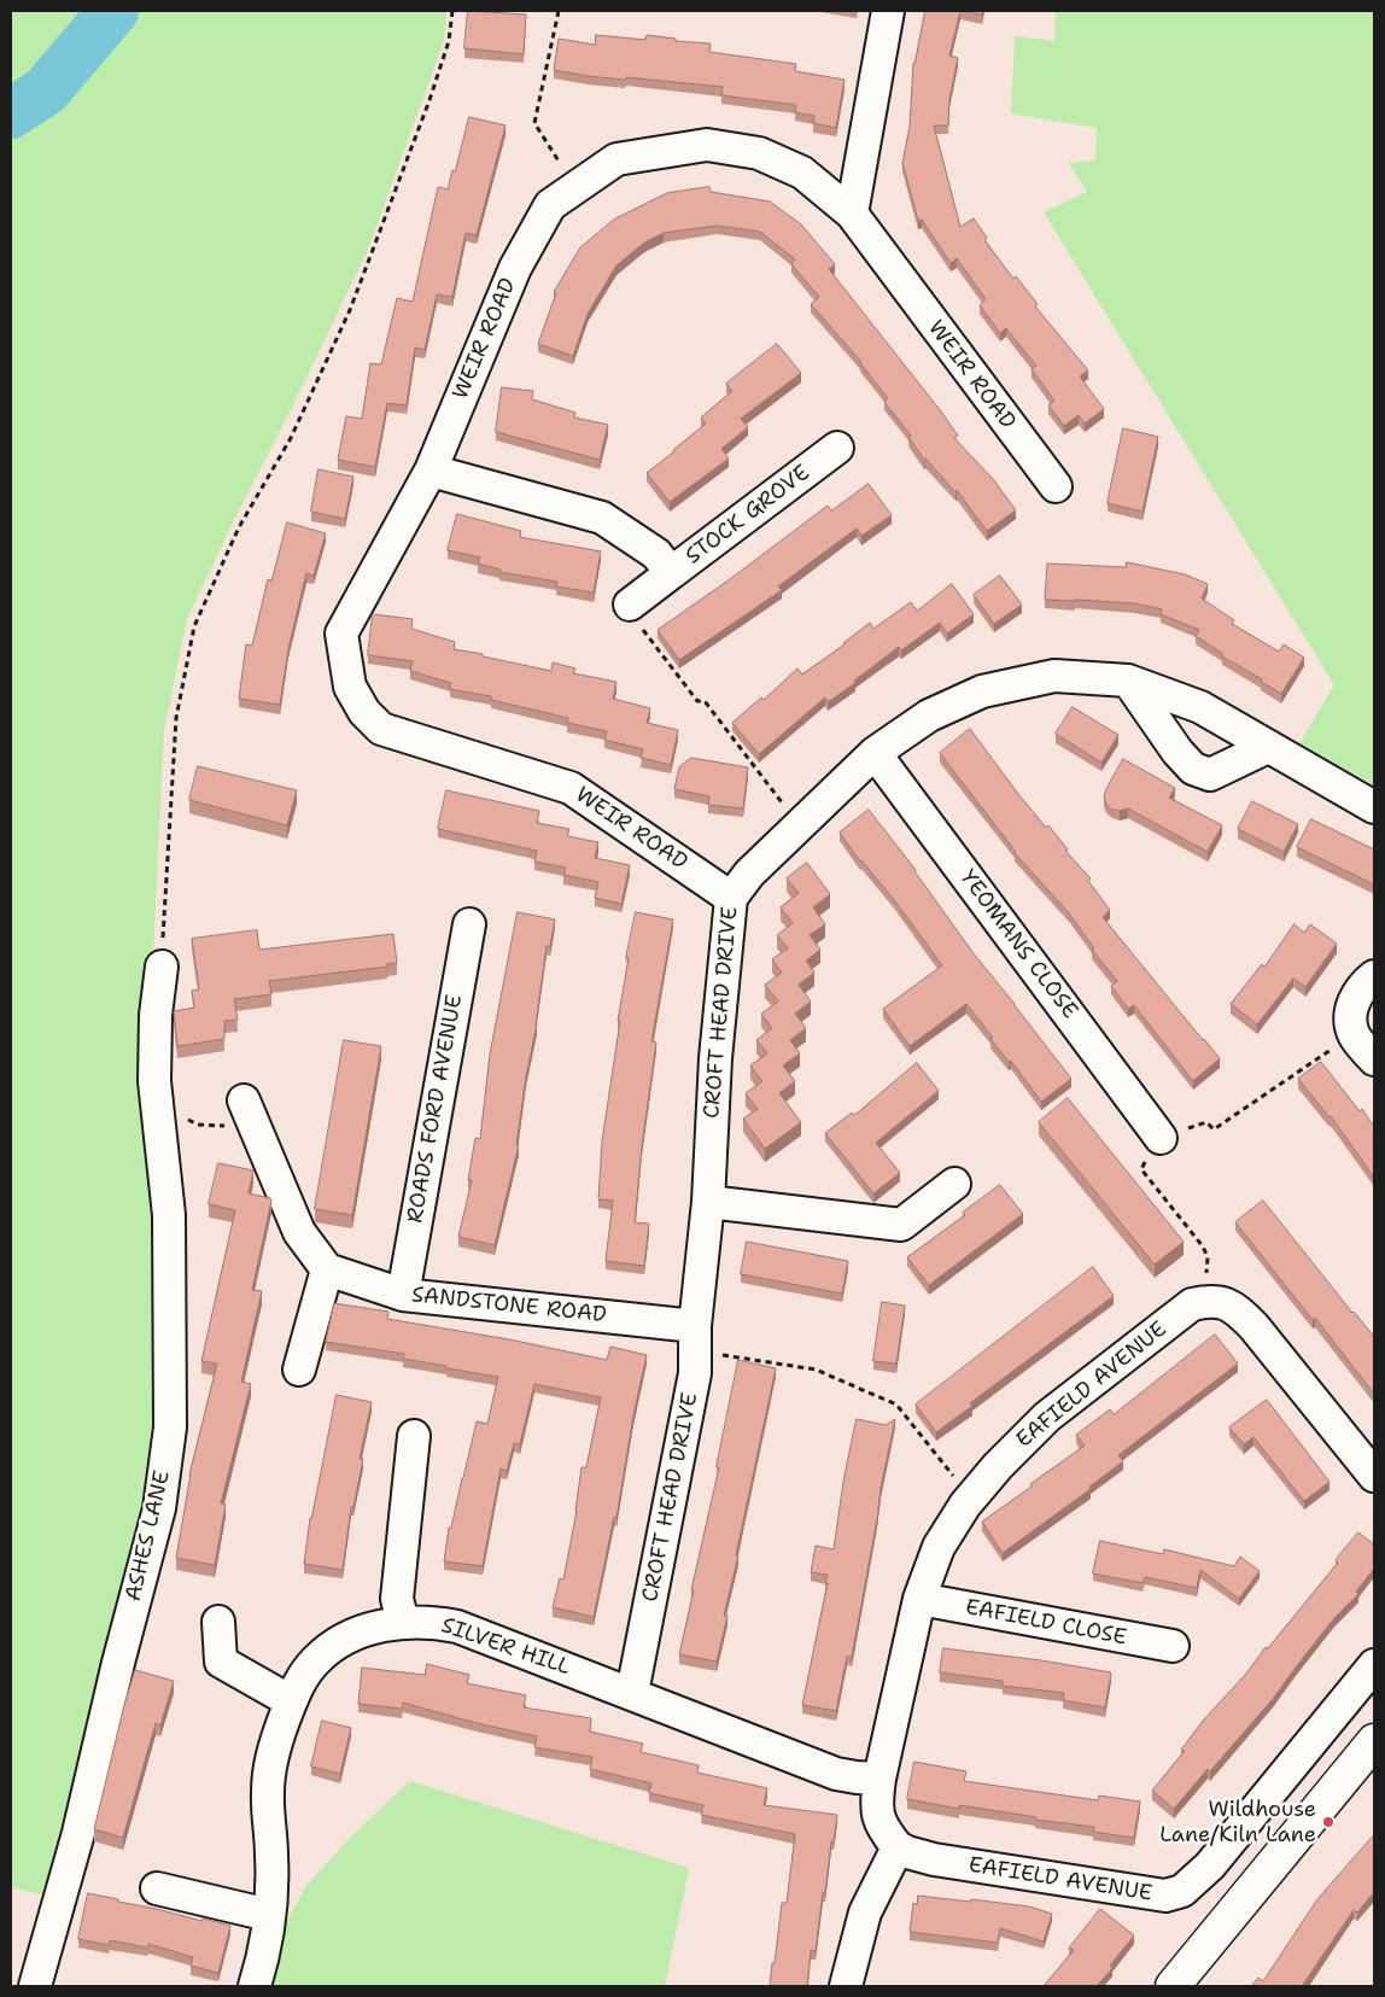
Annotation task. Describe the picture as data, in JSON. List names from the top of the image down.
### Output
{
  "streets": {
    "street": [
      "WEIR ROAD",
      "STOCK GROVE",
      "YEOMANS CLOSE",
      "CROFT HEAD DRIVE",
      "ROADS FORD AVENUE",
      "SANDSTONE ROAD",
      "EAFIELD AVENUE",
      "ASHES LANE",
      "EAFIELD CLOSE",
      "SILVER HILL"
    ]
  },
  "crossings": [
    ["WEIR ROAD", "STOCK GROVE"],
    ["WEIR ROAD", "CROFT HEAD DRIVE"],
    ["YEOMANS CLOSE", "CROFT HEAD DRIVE"],
    ["CROFT HEAD DRIVE", "SANDSTONE ROAD"],
    ["CROFT HEAD DRIVE", "SILVER HILL"],
    ["ROADS FORD AVENUE", "SANDSTONE ROAD"],
    ["EAFIELD AVENUE", "EAFIELD CLOSE"],
    ["EAFIELD AVENUE", "SILVER HILL"]
  ],
  "places": ["Wildhouse Lane/Kiln Lane"]
}
